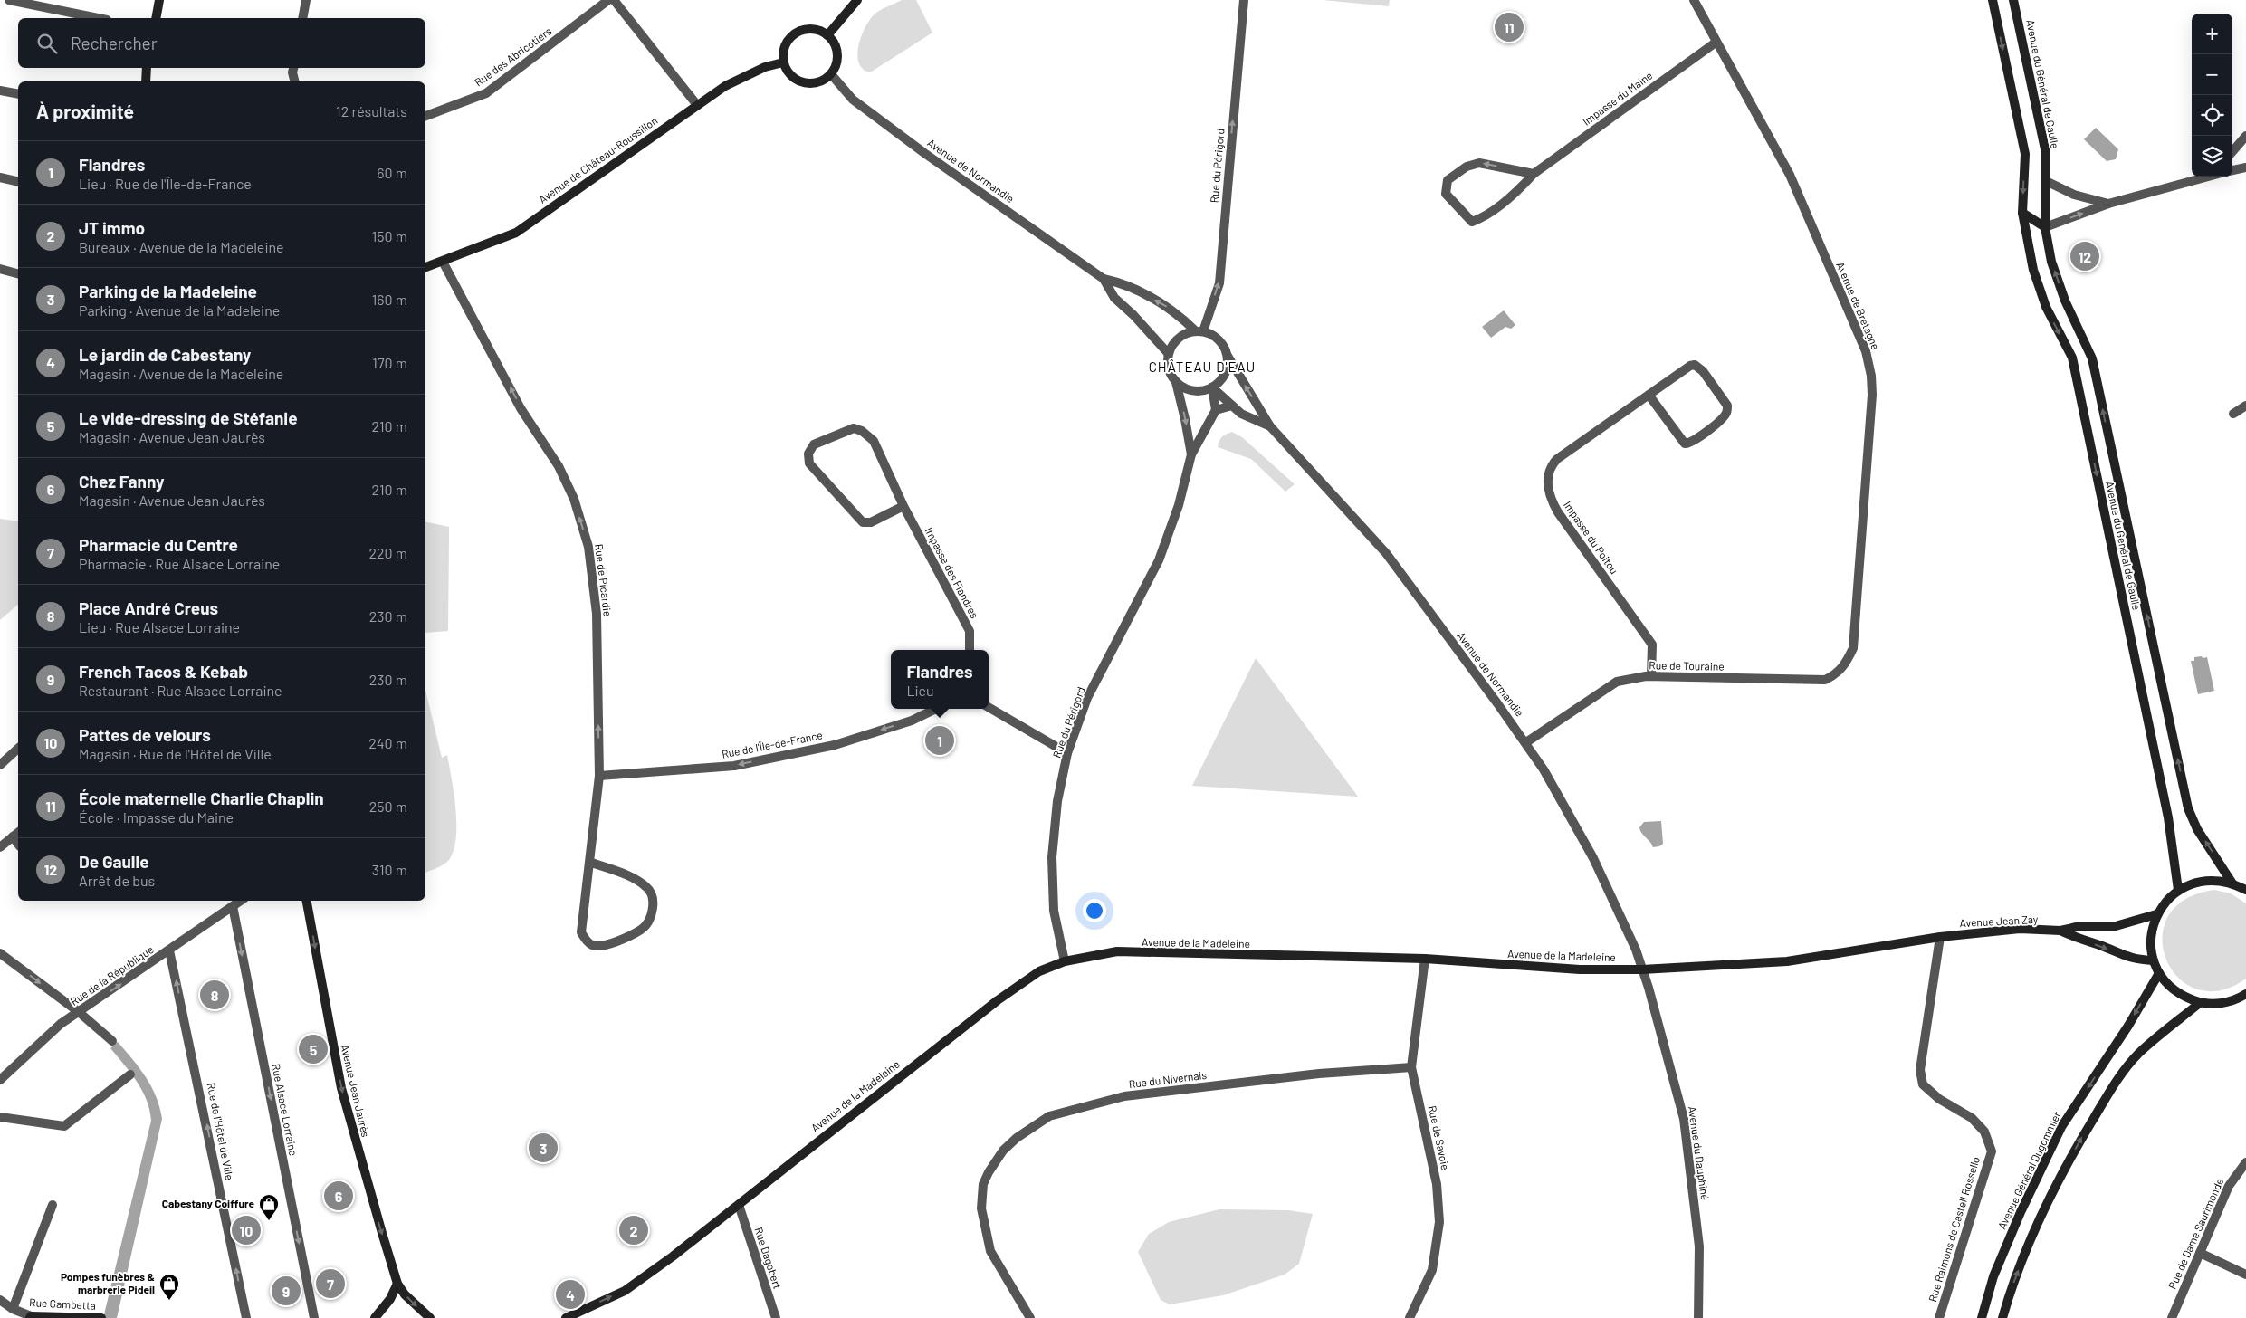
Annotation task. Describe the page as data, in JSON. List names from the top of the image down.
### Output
{
  "streets": {
    "main road": [
      "Avenue du Général de Gaulle",
      "Avenue de Château-Roussillon",
      "Avenue Jean Zay",
      "Avenue de la Madeleine",
      "Avenue Jean Jaurès",
      "Avenue Général Dugommier",
      "Rue Gambetta"
    ],
    "street": [
      "Rue des Abricotiers",
      "Impasse du Maine",
      "Rue du Périgord",
      "Avenue de Normandie",
      "Avenue de Bretagne",
      "Impasse du Poitou",
      "Impasse des Flandres",
      "Rue de Picardie",
      "Rue de Touraine",
      "Rue de l'Île-de-France",
      "Rue de la République",
      "Rue du Nivernais",
      "Rue Alsace Lorraine",
      "Rue de l'Hôtel de Ville",
      "Rue de Savoie",
      "Avenue du Dauphiné",
      "Rue Raimons de Castell Rossello",
      "Rue de Dame Saurimonde",
      "Rue Dagobert"
    ]
  },
  "crossings": [
    ["Impasse du Maine", "Avenue de Bretagne"],
    ["Avenue de Château-Roussillon", "Avenue de Normandie"],
    ["Avenue de Château-Roussillon", "Rue de Picardie"],
    ["Rue du Périgord", "Avenue de Normandie"],
    ["Rue du Périgord", "Avenue de la Madeleine"],
    ["Avenue de Normandie", "Rue de Touraine"],
    ["Avenue de Normandie", "Avenue de la Madeleine"],
    ["Avenue de Normandie", "Avenue du Dauphiné"],
    ["Avenue de Bretagne", "Rue de Touraine"],
    ["Impasse du Poitou", "Rue de Touraine"],
    ["Rue de Picardie", "Rue de l'Île-de-France"],
    ["Avenue Jean Zay", "Avenue de la Madeleine"],
    ["Avenue Jean Zay", "Rue Raimons de Castell Rossello"],
    ["Avenue de la Madeleine", "Rue de Savoie"],
    ["Avenue de la Madeleine", "Avenue du Dauphiné"],
    ["Avenue de la Madeleine", "Rue Raimons de Castell Rossello"],
    ["Avenue de la Madeleine", "Rue Dagobert"],
    ["Rue de la République", "Rue Alsace Lorraine"],
    ["Rue de la République", "Rue de l'Hôtel de Ville"],
    ["Rue du Nivernais", "Rue de Savoie"]
  ],
  "one_way": [
    "Rue de Picardie",
    "Rue de l'Île-de-France",
    "Rue de la République",
    "Avenue Jean Jaurès",
    "Rue Alsace Lorraine",
    "Rue de l'Hôtel de Ville"
  ],
  "districts": ["CHÂTEAU D'EAU"],
  "places": {
    "shop": ["Cabestany Coiffure", "Pompes funèbres & marbrerie Pideil"]
  },
  "page": {
    "pins": [
      "11",
      "12",
      "1",
      "8",
      "5",
      "3",
      "6",
      "2",
      "10",
      "7",
      "9",
      "4"
    ],
    "map_buttons": ["+", "−"],
    "search": "Rechercher",
    "heading": ["À proximité", "12 résultats"],
    "list": [
      {
        "mark": "1",
        "name": "Flandres",
        "note": "Lieu · Rue de l'Île-de-France",
        "value": "60 m"
      },
      {
        "mark": "2",
        "name": "JT immo",
        "note": "Bureaux · Avenue de la Madeleine",
        "value": "150 m"
      },
      {
        "mark": "3",
        "name": "Parking de la Madeleine",
        "note": "Parking · Avenue de la Madeleine",
        "value": "160 m"
      },
      {
        "mark": "4",
        "name": "Le jardin de Cabestany",
        "note": "Magasin · Avenue de la Madeleine",
        "value": "170 m"
      },
      {
        "mark": "5",
        "name": "Le vide-dressing de Stéfanie",
        "note": "Magasin · Avenue Jean Jaurès",
        "value": "210 m"
      },
      {
        "mark": "6",
        "name": "Chez Fanny",
        "note": "Magasin · Avenue Jean Jaurès",
        "value": "210 m"
      },
      {
        "mark": "7",
        "name": "Pharmacie du Centre",
        "note": "Pharmacie · Rue Alsace Lorraine",
        "value": "220 m"
      },
      {
        "mark": "8",
        "name": "Place André Creus",
        "note": "Lieu · Rue Alsace Lorraine",
        "value": "230 m"
      },
      {
        "mark": "9",
        "name": "French Tacos & Kebab",
        "note": "Restaurant · Rue Alsace Lorraine",
        "value": "230 m"
      },
      {
        "mark": "10",
        "name": "Pattes de velours",
        "note": "Magasin · Rue de l'Hôtel de Ville",
        "value": "240 m"
      },
      {
        "mark": "11",
        "name": "École maternelle Charlie Chaplin",
        "note": "École · Impasse du Maine",
        "value": "250 m"
      },
      {
        "mark": "12",
        "name": "De Gaulle",
        "note": "Arrêt de bus",
        "value": "310 m"
      }
    ],
    "popup": ["Flandres", "Lieu"]
  }
}
